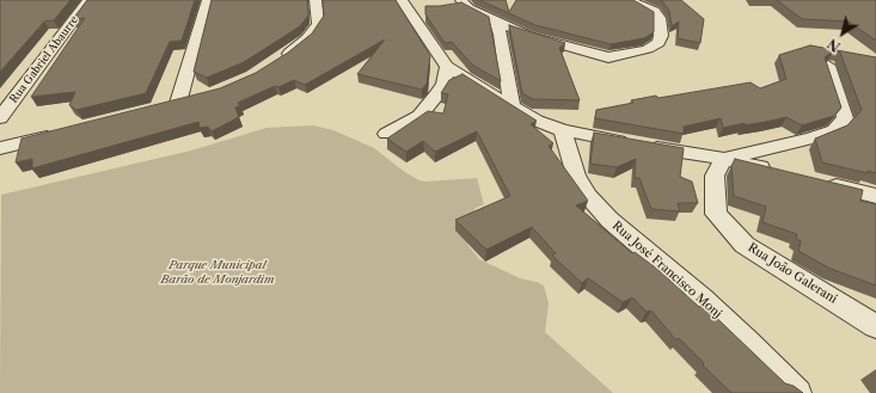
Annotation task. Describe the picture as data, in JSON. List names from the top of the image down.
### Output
{
  "streets": {
    "street": ["Rua Gabriel Abaurre", "Rua José Francisco Monj", "Rua João Galerani"]
  },
  "parks": ["Parque Municipal Barão de Monjardim"],
  "north": "bottom left"
}
